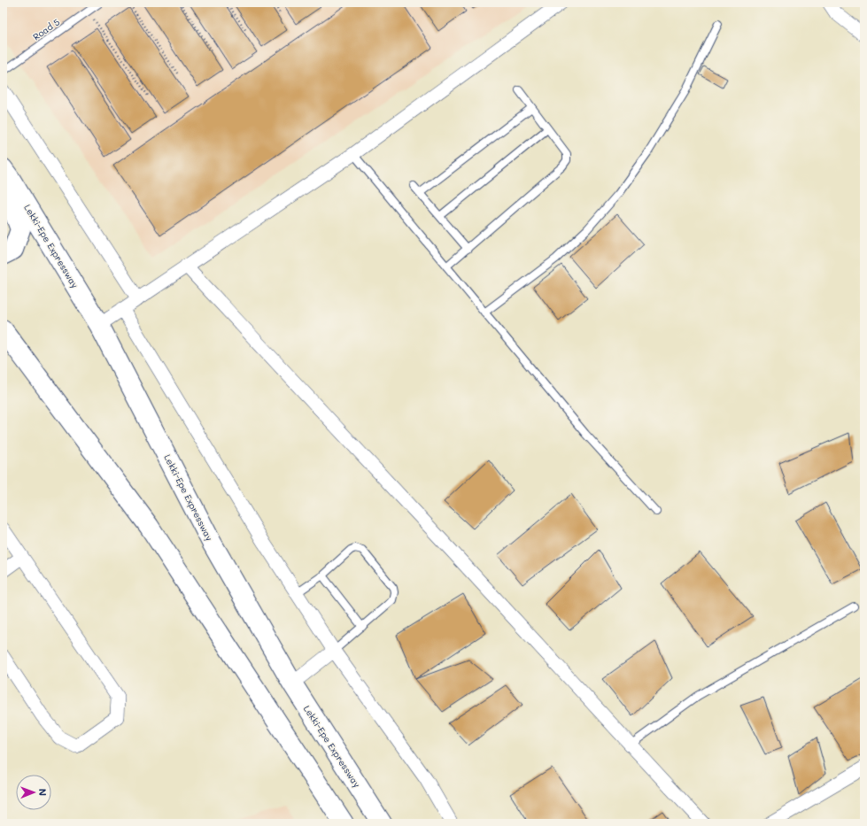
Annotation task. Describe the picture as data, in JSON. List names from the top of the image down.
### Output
{
  "streets": {
    "highway": ["Lekki-Epe Expressway"],
    "lane": ["Road 5"]
  },
  "north": "right"
}
